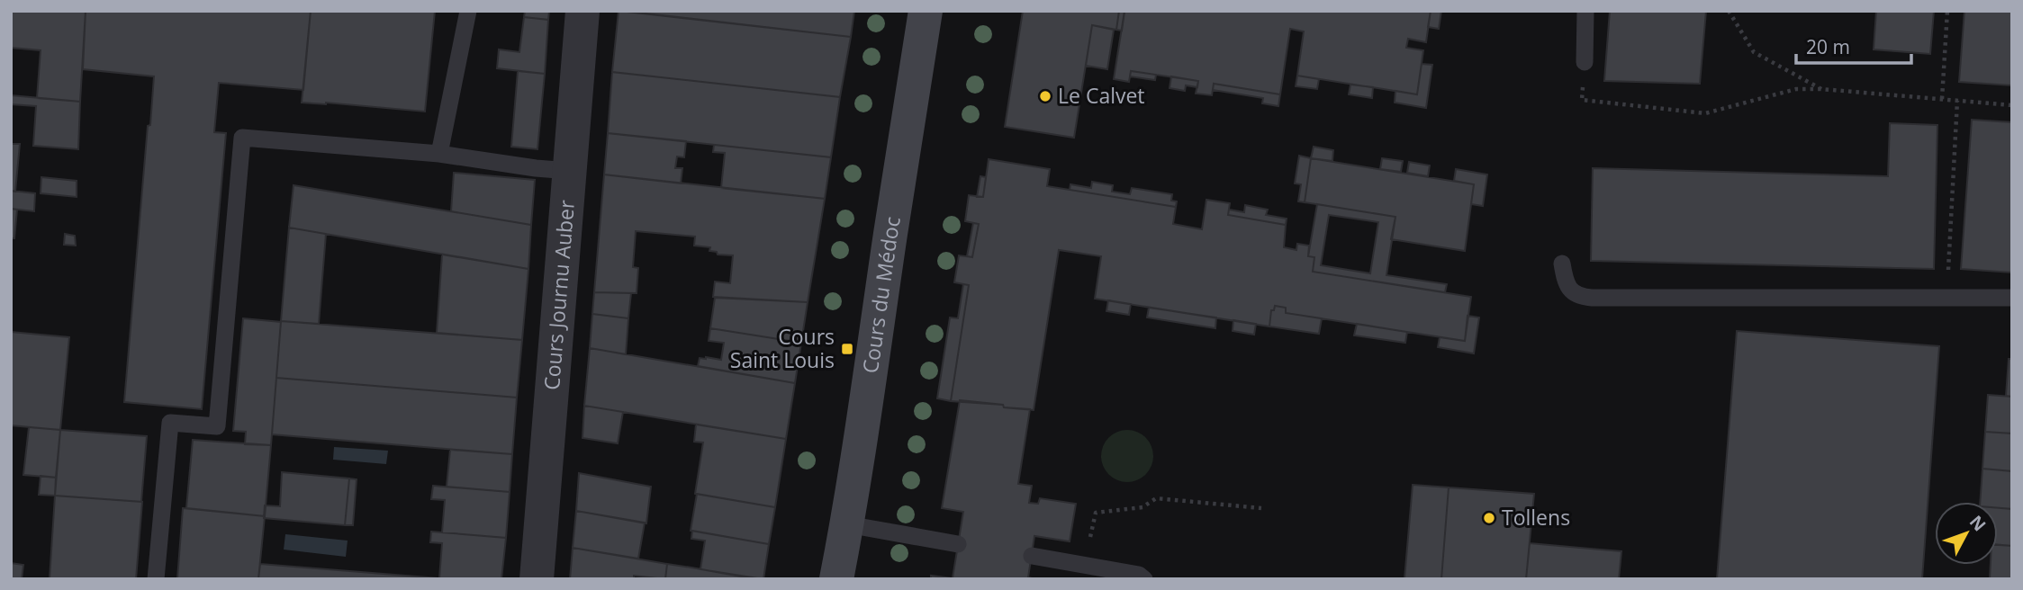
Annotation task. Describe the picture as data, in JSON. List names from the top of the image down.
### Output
{
  "streets": {
    "main road": ["Cours du Médoc"],
    "street": ["Cours Journu Auber"]
  },
  "places": {
    "other": ["Le Calvet", "Tollens"],
    "transit": ["Cours Saint Louis"]
  },
  "scale_bar": "20 m",
  "north": "top right"
}
